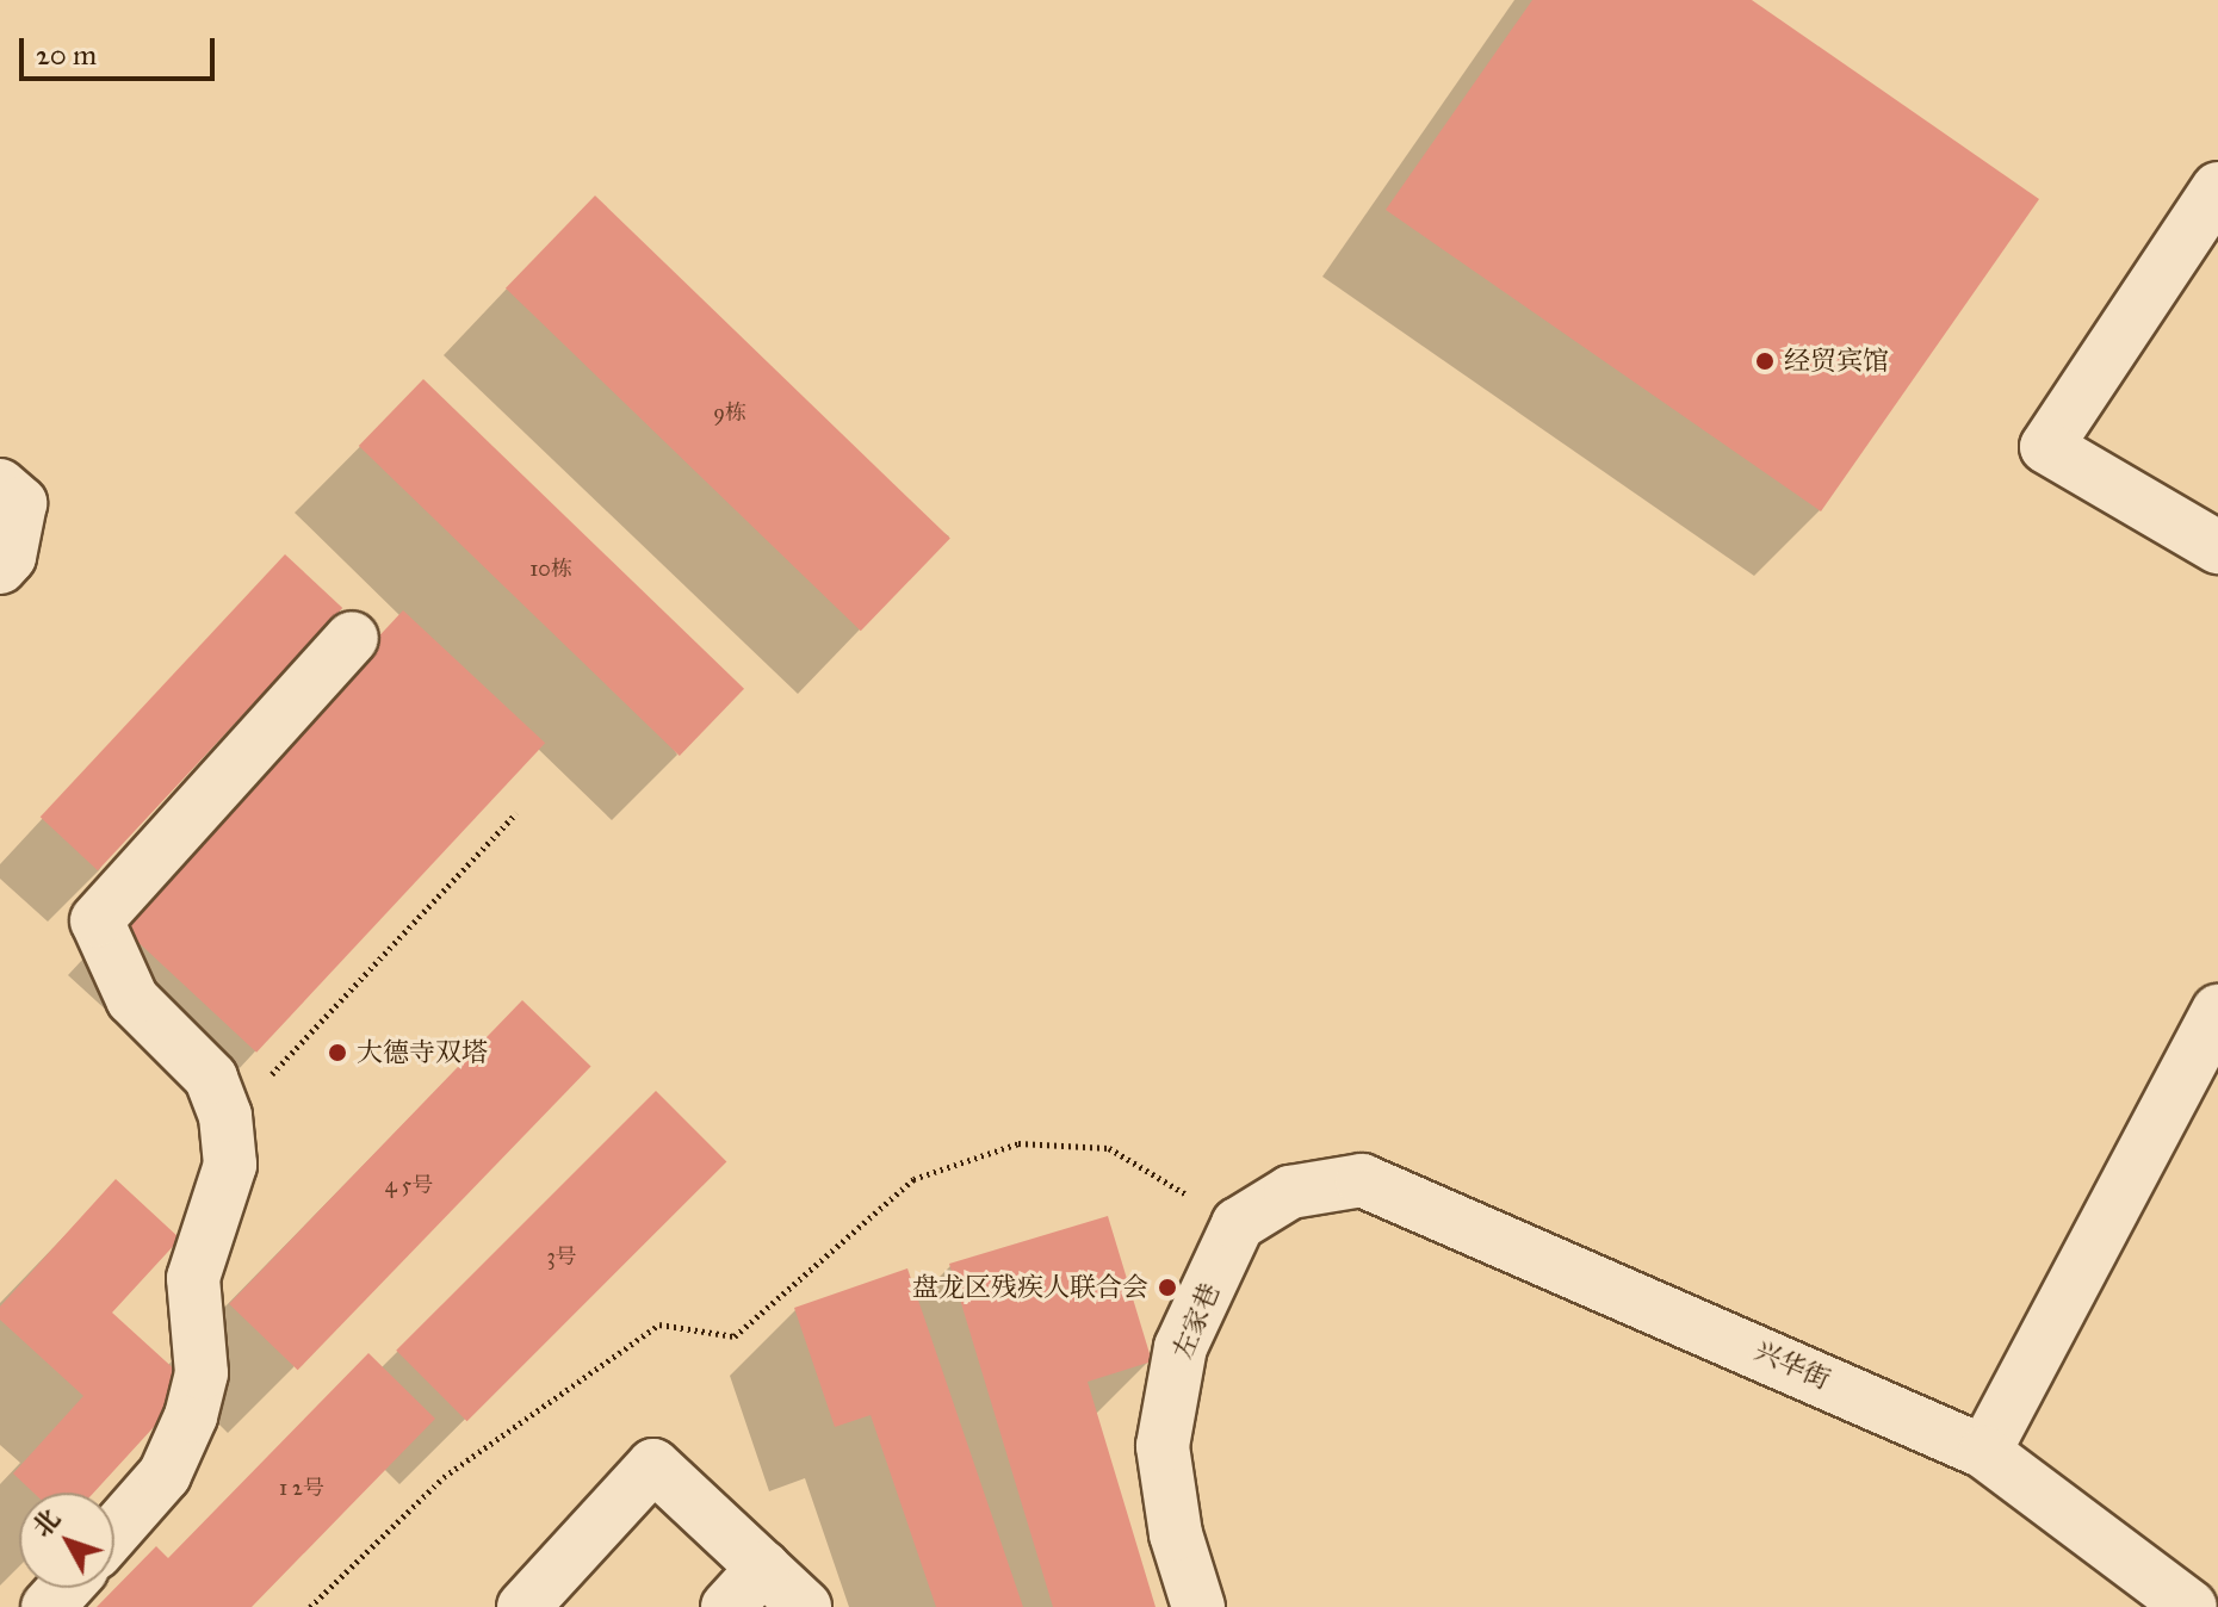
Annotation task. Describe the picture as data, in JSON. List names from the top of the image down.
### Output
{
  "streets": {
    "street": ["左家巷", "兴华街"]
  },
  "crossings": [
    ["左家巷", "兴华街"]
  ],
  "places": ["经贸宾馆", "大德寺双塔", "盘龙区残疾人联合会"],
  "house_numbers": [
    "9栋",
    "10栋",
    "4 5号",
    "3号",
    "1 2号"
  ],
  "scale_bar": "20 m",
  "north": "top left"
}
